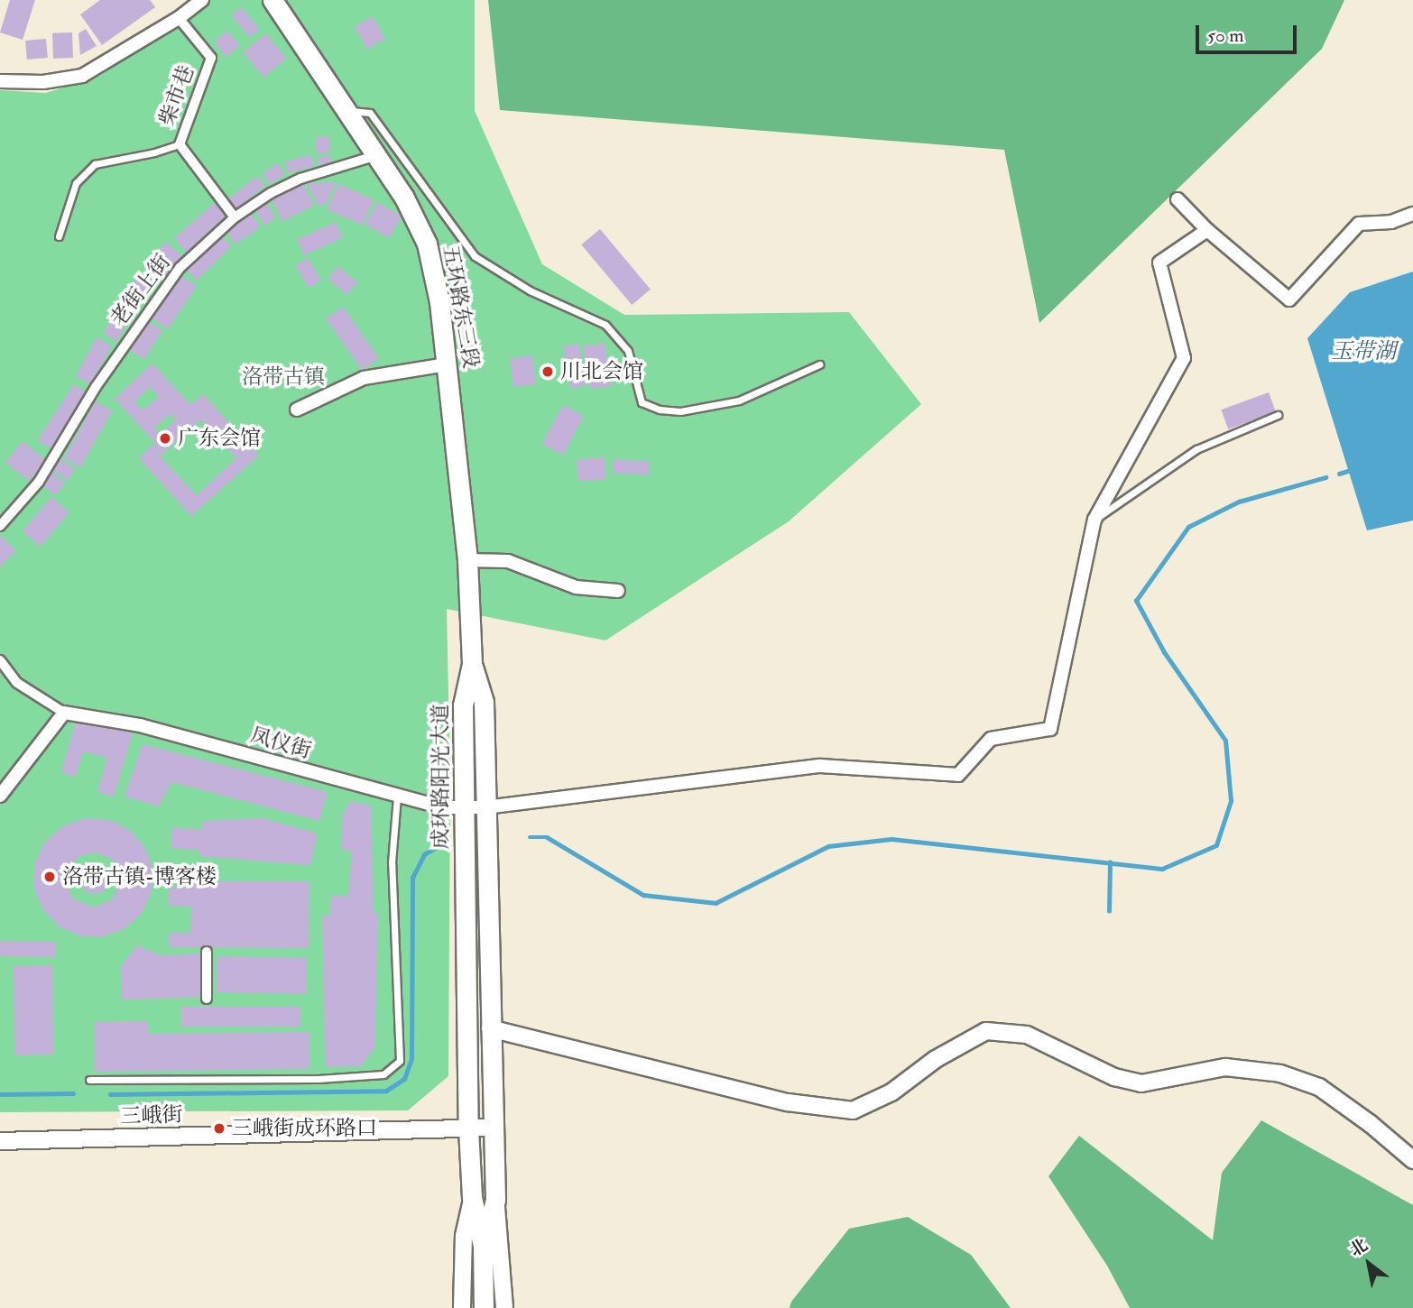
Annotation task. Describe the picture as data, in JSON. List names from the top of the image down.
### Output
{
  "streets": {
    "main road": ["五环路东三段", "成环路阳光大道"],
    "street": [
      "柴市巷",
      "老街上街",
      "凤仪街",
      "三峨街"
    ]
  },
  "crossings": [
    ["柴市巷", "老街上街"],
    ["老街上街", "五环路东三段"],
    ["五环路东三段", "成环路阳光大道"],
    ["凤仪街", "成环路阳光大道"],
    ["成环路阳光大道", "三峨街"]
  ],
  "water": ["玉带湖"],
  "parks": ["洛带古镇"],
  "places": [
    "川北会馆",
    "广东会馆",
    "洛带古镇-博客楼",
    "三峨街成环路口"
  ],
  "scale_bar": "50 m",
  "north": "top left"
}
